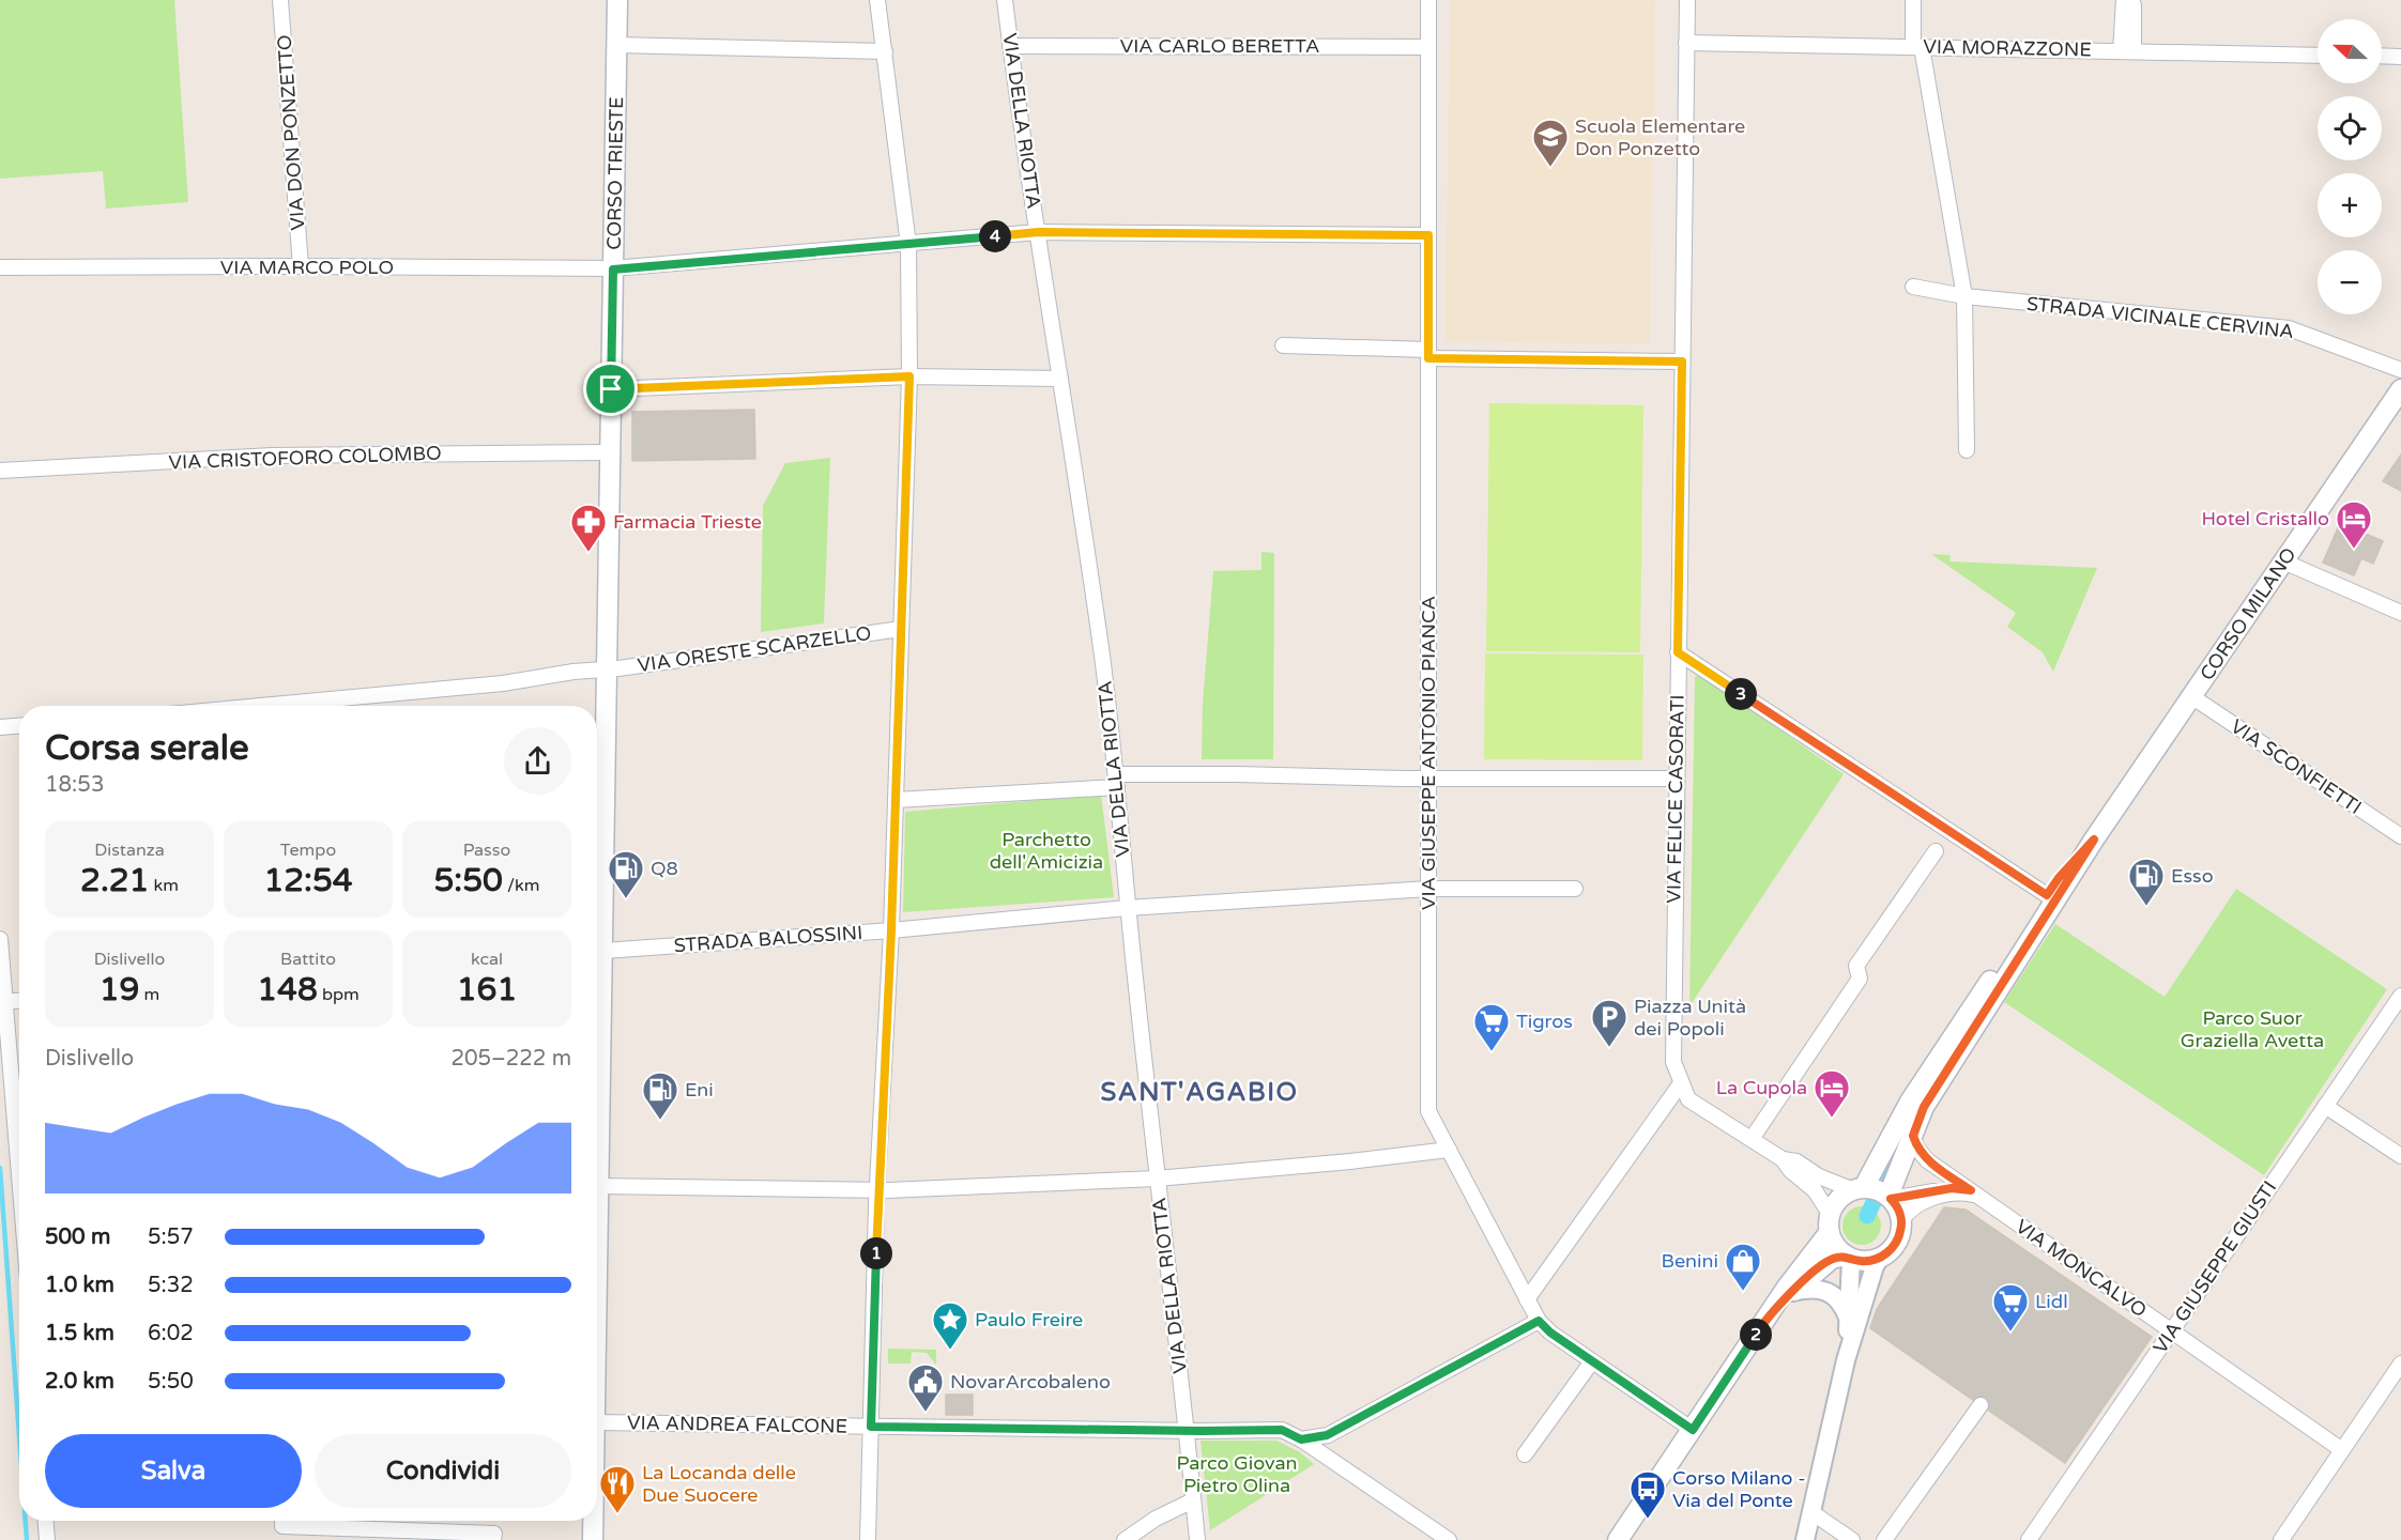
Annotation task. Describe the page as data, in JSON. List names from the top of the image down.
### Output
{
  "streets": {
    "main road": ["CORSO TRIESTE", "CORSO MILANO"],
    "street": [
      "VIA CARLO BERETTA",
      "VIA MORAZZONE",
      "VIA DELLA RIOTTA",
      "VIA DON PONZETTO",
      "VIA MARCO POLO",
      "STRADA VICINALE CERVINA",
      "VIA CRISTOFORO COLOMBO",
      "VIA ORESTE SCARZELLO",
      "VIA GIUSEPPE ANTONIO PIANCA",
      "VIA SCONFIETTI",
      "VIA FELICE CASORATI",
      "STRADA BALOSSINI",
      "VIA GIUSEPPE GIUSTI",
      "VIA MONCALVO",
      "VIA ANDREA FALCONE"
    ]
  },
  "crossings": [
    ["VIA CARLO BERETTA", "VIA DELLA RIOTTA"],
    ["VIA CARLO BERETTA", "VIA GIUSEPPE ANTONIO PIANCA"],
    ["VIA MORAZZONE", "VIA FELICE CASORATI"],
    ["VIA DELLA RIOTTA", "VIA MARCO POLO"],
    ["VIA DELLA RIOTTA", "STRADA BALOSSINI"],
    ["VIA DELLA RIOTTA", "VIA ANDREA FALCONE"],
    ["VIA DON PONZETTO", "VIA MARCO POLO"],
    ["CORSO TRIESTE", "VIA MARCO POLO"],
    ["CORSO TRIESTE", "VIA CRISTOFORO COLOMBO"],
    ["CORSO TRIESTE", "VIA ORESTE SCARZELLO"],
    ["VIA MARCO POLO", "VIA GIUSEPPE ANTONIO PIANCA"],
    ["CORSO MILANO", "VIA SCONFIETTI"],
    ["CORSO MILANO", "VIA FELICE CASORATI"],
    ["CORSO MILANO", "VIA MONCALVO"],
    ["VIA GIUSEPPE ANTONIO PIANCA", "STRADA BALOSSINI"],
    ["VIA GIUSEPPE GIUSTI", "VIA MONCALVO"]
  ],
  "districts": ["SANT'AGABIO"],
  "parks": ["Parchetto dell'Amicizia", "Parco Suor Graziella Avetta", "Parco Giovan Pietro Olina"],
  "places": {
    "school or university": ["Scuola Elementare Don Ponzetto"],
    "hotel": ["Hotel Cristallo", "La Cupola"],
    "pharmacy": ["Farmacia Trieste"],
    "fuel station": ["Q8", "Esso", "Eni"],
    "parking": ["Piazza Unità dei Popoli"],
    "supermarket": ["Tigros", "Lidl"],
    "shop": ["Benini"],
    "place": ["Paulo Freire"],
    "public building": ["NovarArcobaleno"],
    "restaurant": ["La Locanda delle Due Suocere"],
    "bus stop": ["Corso Milano - Via del Ponte"]
  },
  "north": "left",
  "page": {
    "map_buttons": ["+", "−"],
    "pins": [
      "4",
      "3",
      "1",
      "2"
    ],
    "heading": ["Corsa serale", "18:53"],
    "stats": [
      ["Distanza", "2.21 km"],
      ["Tempo", "12:54"],
      ["Passo", "5:50 /km"],
      ["Dislivello", "19 m"],
      ["Battito", "148 bpm"],
      ["kcal", "161"]
    ],
    "chart": ["Dislivello", "205–222 m"],
    "list": [
      {
        "name": "500 m",
        "note": "5:57"
      },
      {
        "name": "1.0 km",
        "note": "5:32"
      },
      {
        "name": "1.5 km",
        "note": "6:02"
      },
      {
        "name": "2.0 km",
        "note": "5:50"
      }
    ],
    "buttons": ["Salva", "Condividi"]
  }
}
